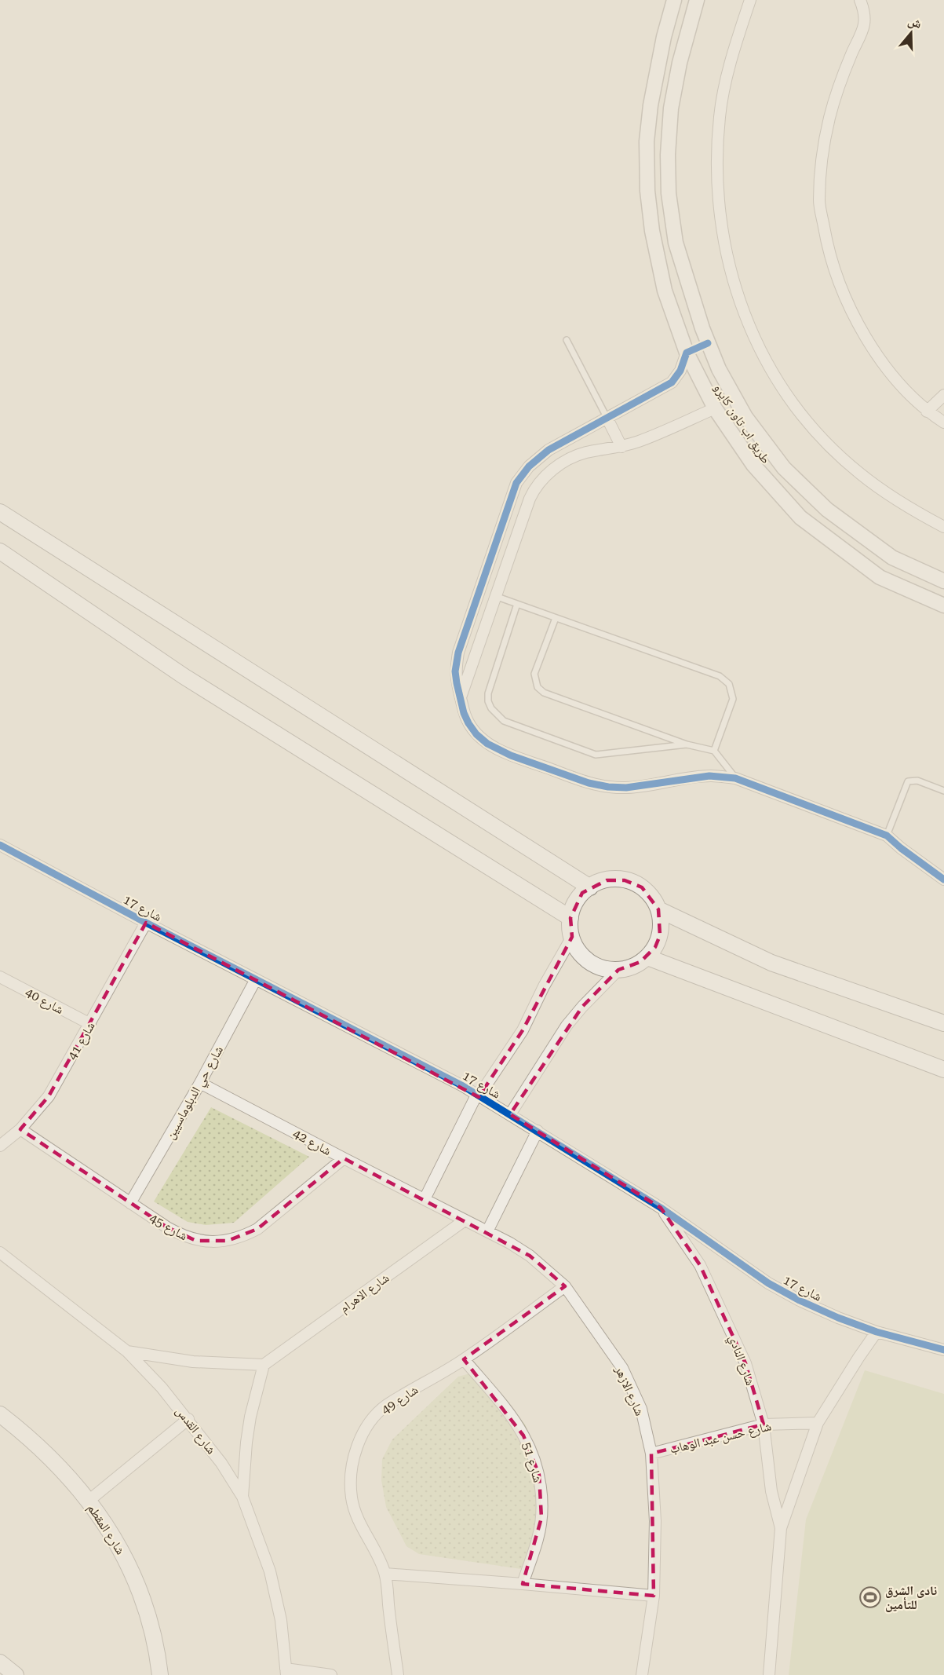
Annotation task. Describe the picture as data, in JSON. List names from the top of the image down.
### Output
{
  "streets": {
    "main road": ["شارع المقطم"],
    "street": [
      "طريق اب تاون كايرو",
      "شارع 17",
      "شارع 40",
      "شارع 41",
      "شارع حي الدبلوماسيين",
      "شارع 42",
      "شارع 45",
      "شارع الاهرام",
      "شارع النادي",
      "شارع الازهر",
      "شارع 49",
      "شارع القدس",
      "شارع حسن عبد الوهاب",
      "شارع 51"
    ]
  },
  "crossings": [
    ["شارع 17", "شارع 41"],
    ["شارع 17", "شارع حي الدبلوماسيين"],
    ["شارع 17", "شارع النادي"],
    ["شارع 40", "شارع 41"],
    ["شارع 41", "شارع 45"],
    ["شارع حي الدبلوماسيين", "شارع 42"],
    ["شارع حي الدبلوماسيين", "شارع 45"],
    ["شارع 42", "شارع 45"],
    ["شارع 42", "شارع الازهر"],
    ["شارع الاهرام", "شارع الازهر"],
    ["شارع النادي", "شارع حسن عبد الوهاب"],
    ["شارع الازهر", "شارع 49"],
    ["شارع الازهر", "شارع حسن عبد الوهاب"],
    ["شارع 49", "شارع 51"]
  ],
  "places": {
    "sports": ["نادى الشرق للتأمين"]
  },
  "north": "top"
}
